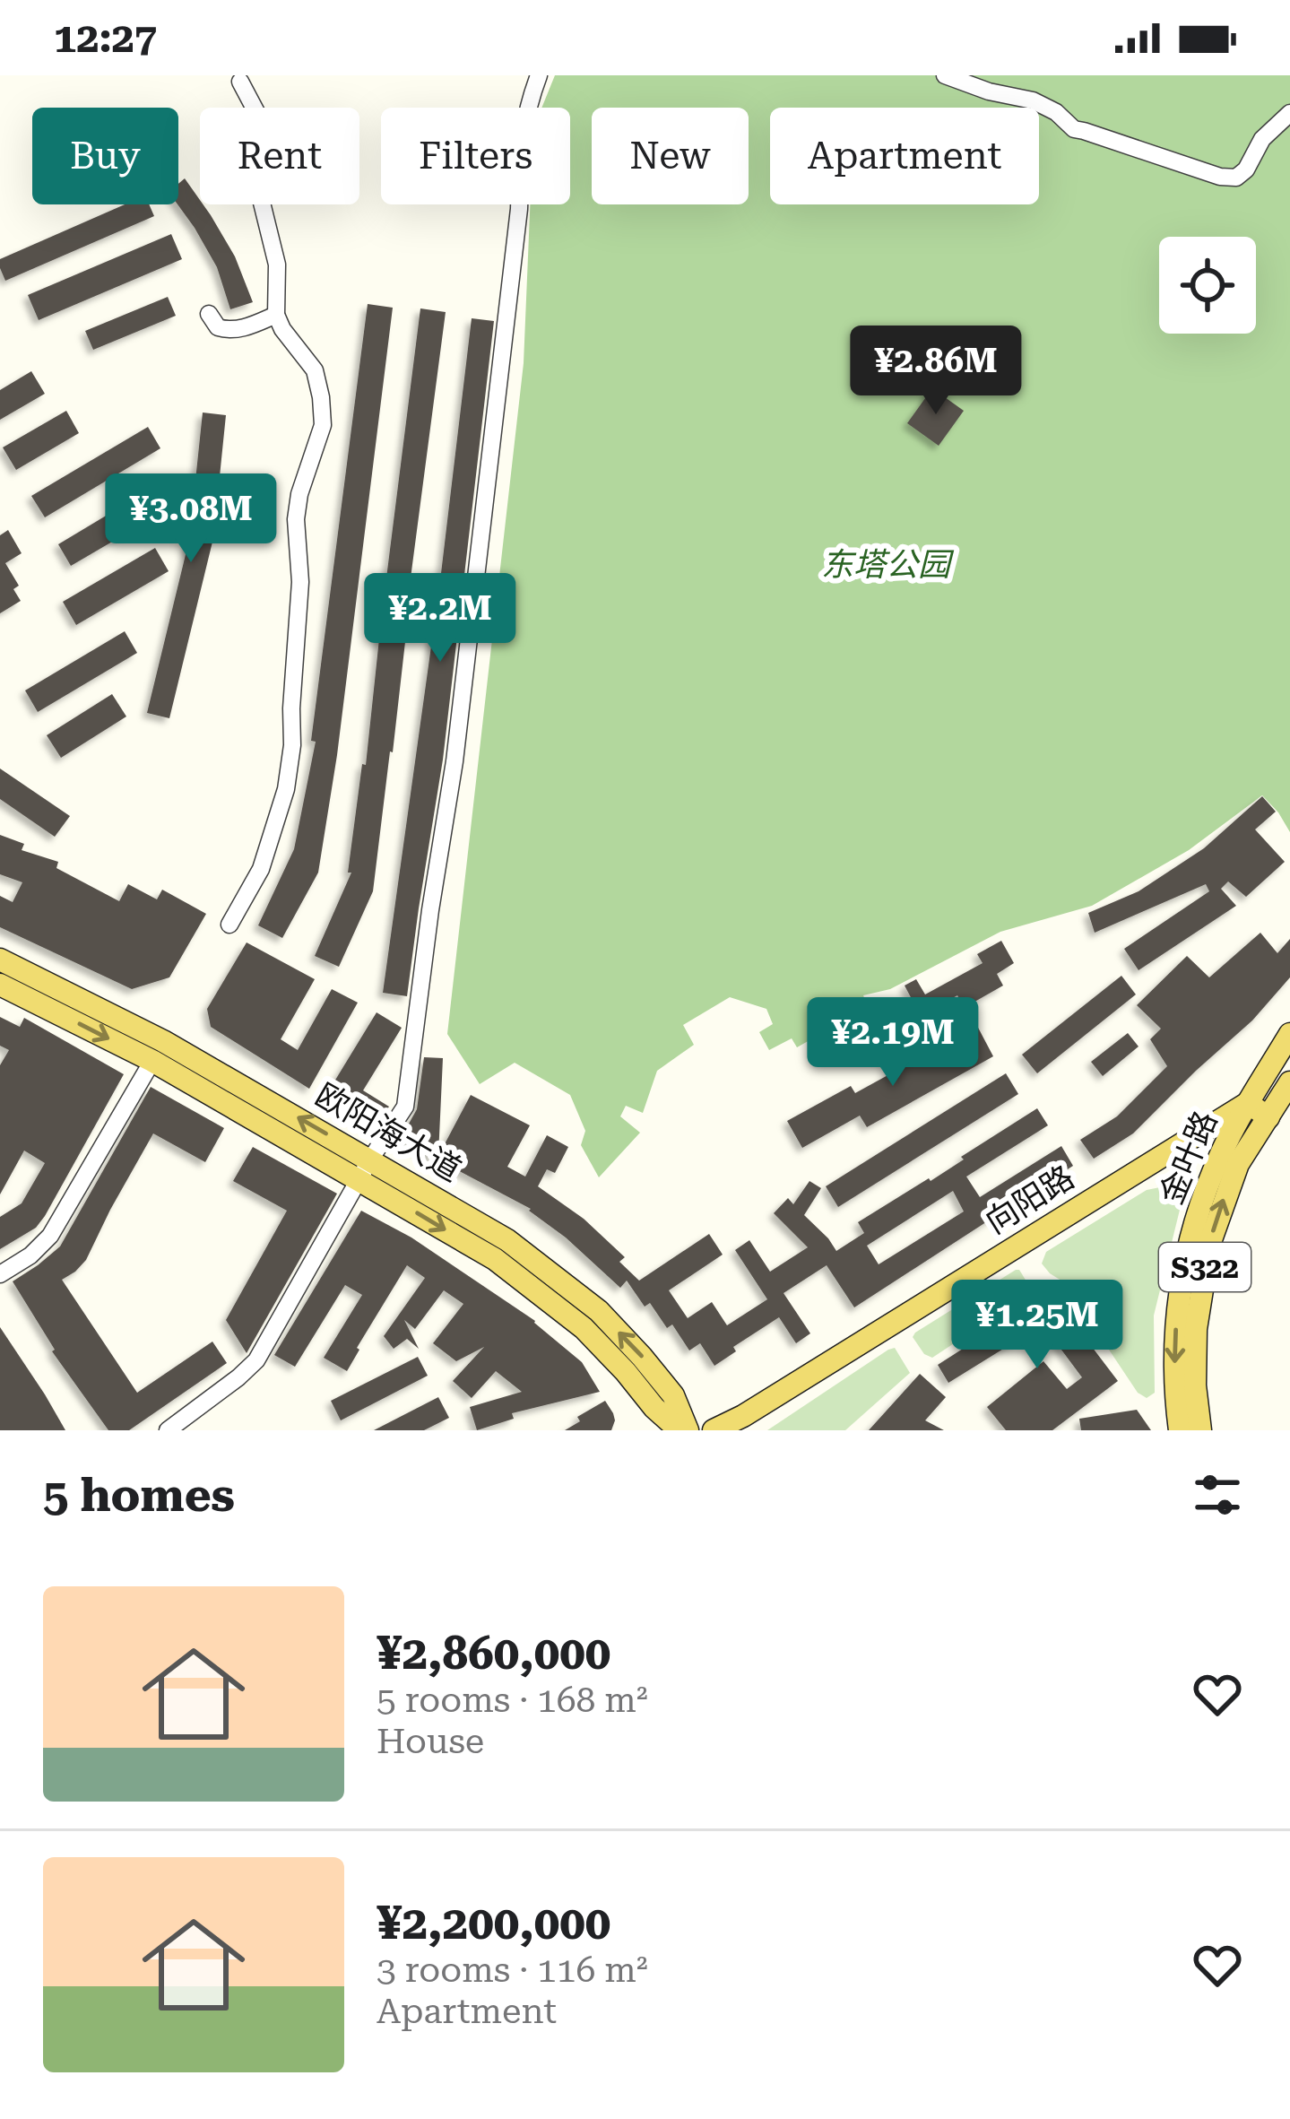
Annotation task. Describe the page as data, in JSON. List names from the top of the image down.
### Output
{
  "streets": {
    "main road": [
      "欧阳海大道",
      "金叶路",
      "向阳路",
      "S322"
    ]
  },
  "crossings": [
    ["金叶路", "向阳路"],
    ["金叶路", "S322"],
    ["向阳路", "S322"]
  ],
  "parks": ["东塔公园"],
  "page": {
    "status": "12:27",
    "chip": [
      "Buy",
      "Rent",
      "Filters",
      "New",
      "Apartment"
    ],
    "price": [
      "¥2.86M",
      "¥3.08M",
      "¥2.2M",
      "¥2.19M",
      "¥1.25M"
    ],
    "heading": "5 homes",
    "list": [
      {
        "name": "¥2,860,000",
        "note": "5 rooms · 168 m² · House"
      },
      {
        "name": "¥2,200,000",
        "note": "3 rooms · 116 m² · Apartment"
      }
    ]
  }
}
